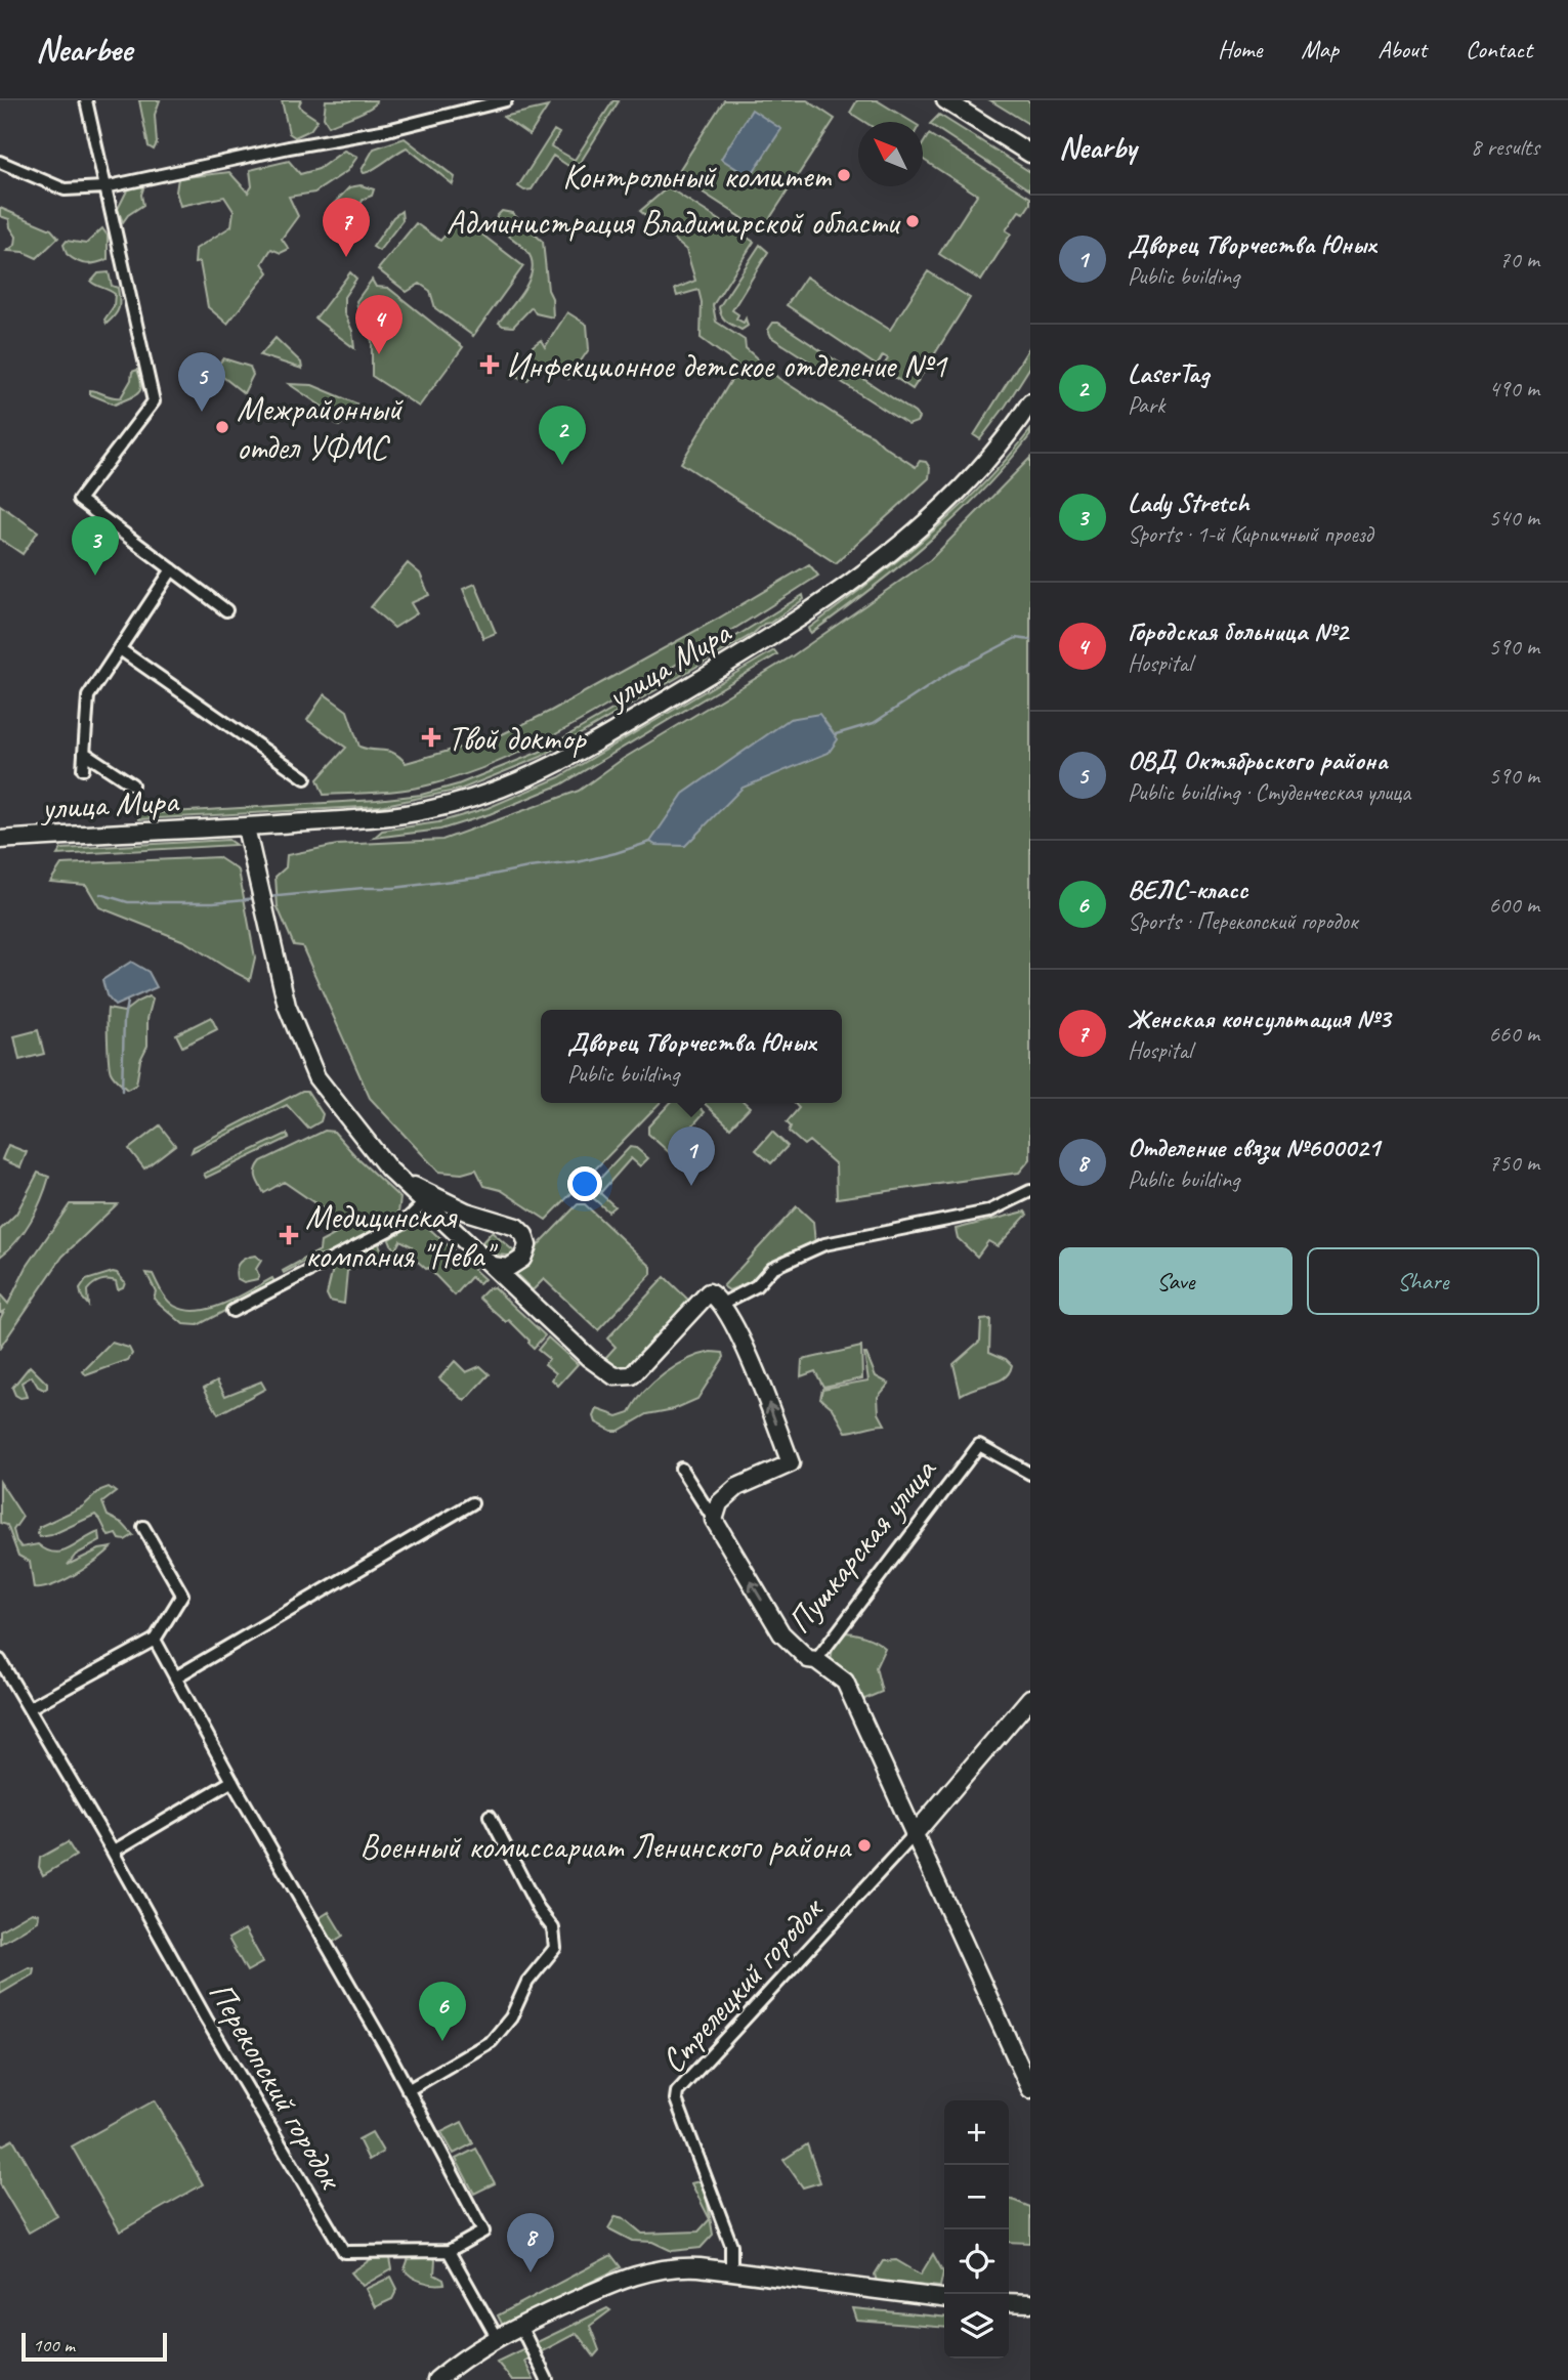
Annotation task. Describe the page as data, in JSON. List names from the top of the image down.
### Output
{
  "streets": {
    "street": [
      "улица Мира",
      "Пушкарская улица",
      "Стрелецкий городок",
      "Перекопский городок"
    ]
  },
  "places": {
    "other": [
      "Контрольный комитет",
      "Администрация Владимирской области",
      "Межрайонный отдел УФМС",
      "Военный комиссариат Ленинского района"
    ],
    "health": ["Инфекционное детское отделение №1", "Твой доктор", "Медицинская компания \"Нева\""]
  },
  "scale_bar": "100 m",
  "north": "top left",
  "page": {
    "header": "Nearbee",
    "nav": [
      "Home",
      "Map",
      "About",
      "Contact"
    ],
    "heading": ["Nearby", "8 results"],
    "list": [
      {
        "mark": "1",
        "name": "Дворец Творчества Юных",
        "note": "Public building",
        "value": "70 m"
      },
      {
        "mark": "2",
        "name": "LaserTag",
        "note": "Park",
        "value": "490 m"
      },
      {
        "mark": "3",
        "name": "Lady Stretch",
        "note": "Sports · 1-й Кирпичный проезд",
        "value": "540 m"
      },
      {
        "mark": "4",
        "name": "Городская больница №2",
        "note": "Hospital",
        "value": "590 m"
      },
      {
        "mark": "5",
        "name": "ОВД Октябрьского района",
        "note": "Public building · Студенческая улица",
        "value": "590 m"
      },
      {
        "mark": "6",
        "name": "ВЕЛС-класс",
        "note": "Sports · Перекопский городок",
        "value": "600 m"
      },
      {
        "mark": "7",
        "name": "Женская консультация №3",
        "note": "Hospital",
        "value": "660 m"
      },
      {
        "mark": "8",
        "name": "Отделение связи №600021",
        "note": "Public building",
        "value": "750 m"
      }
    ],
    "pins": [
      "7",
      "4",
      "5",
      "2",
      "3",
      "1",
      "6",
      "8"
    ],
    "popup": ["Дворец Творчества Юных", "Public building"],
    "buttons": ["Save", "Share"],
    "map_buttons": ["+", "−"],
    "scale": "100 m"
  }
}
